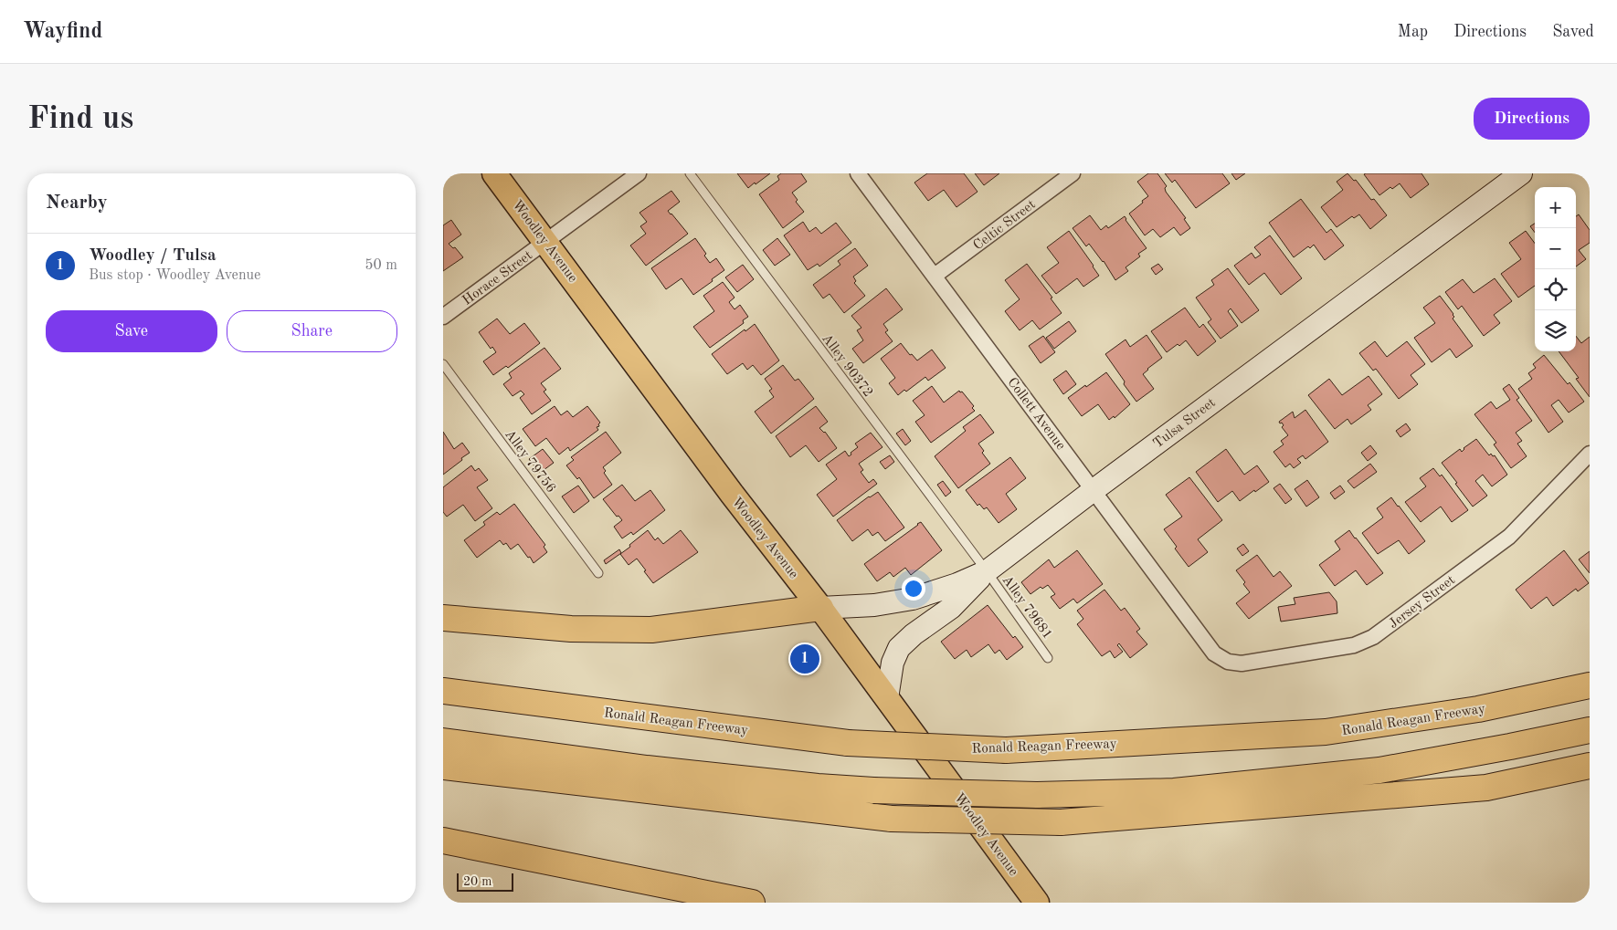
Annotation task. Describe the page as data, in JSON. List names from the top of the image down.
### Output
{
  "streets": {
    "highway": ["Ronald Reagan Freeway"],
    "main road": ["Woodley Avenue"],
    "street": [
      "Celtic Street",
      "Horace Street",
      "Collett Avenue",
      "Tulsa Street",
      "Jersey Street"
    ],
    "lane": ["Alley 90372", "Alley 79756", "Alley 79681"]
  },
  "crossings": [
    ["Celtic Street", "Collett Avenue"],
    ["Woodley Avenue", "Horace Street"],
    ["Woodley Avenue", "Tulsa Street"],
    ["Alley 90372", "Tulsa Street"],
    ["Alley 90372", "Alley 79681"],
    ["Collett Avenue", "Tulsa Street"],
    ["Collett Avenue", "Jersey Street"],
    ["Tulsa Street", "Alley 79681"]
  ],
  "scale_bar": "20 m",
  "page": {
    "header": "Wayfind",
    "nav": ["Map", "Directions", "Saved"],
    "buttons": [
      "Directions",
      ["Save", "Share"]
    ],
    "title": "Find us",
    "heading": "Nearby",
    "map_buttons": ["+", "−"],
    "list": [
      {
        "mark": "1",
        "name": "Woodley / Tulsa",
        "note": "Bus stop · Woodley Avenue",
        "value": "50 m"
      }
    ],
    "pins": "1",
    "scale": "20 m"
  }
}
